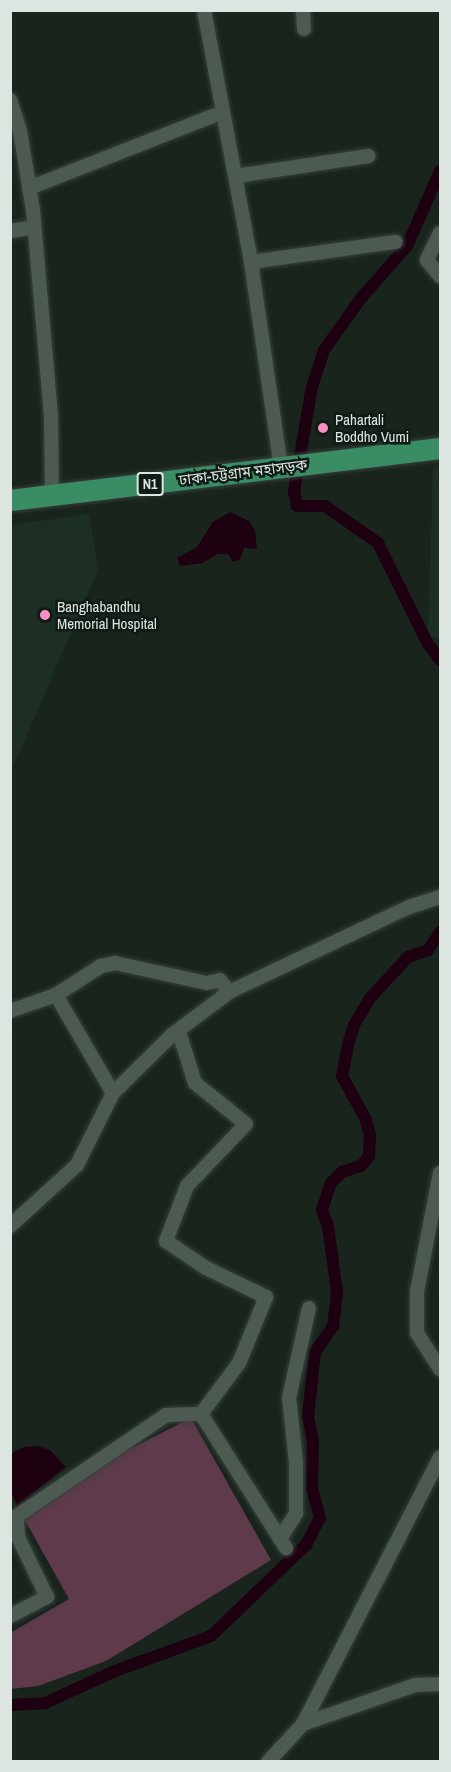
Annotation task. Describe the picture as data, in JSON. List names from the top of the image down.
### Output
{
  "streets": {
    "highway": ["ঢাকা-চট্টগ্রাম মহাসড়ক", "N1"]
  },
  "places": ["Pahartali Boddho Vumi", "Banghabandhu Memorial Hospital"]
}
